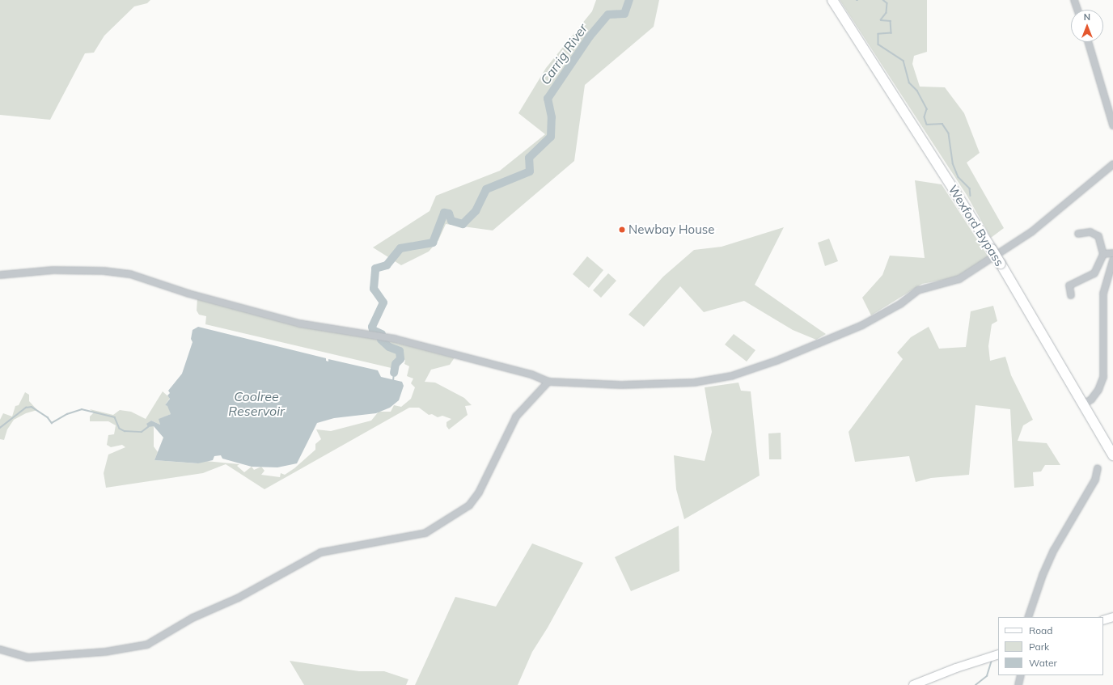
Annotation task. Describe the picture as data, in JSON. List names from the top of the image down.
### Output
{
  "streets": {
    "highway": ["Wexford Bypass"]
  },
  "water": ["Carrig River", "Coolree Reservoir"],
  "places": ["Newbay House"],
  "legend": ["Road", "Park", "Water"],
  "north": "top"
}
